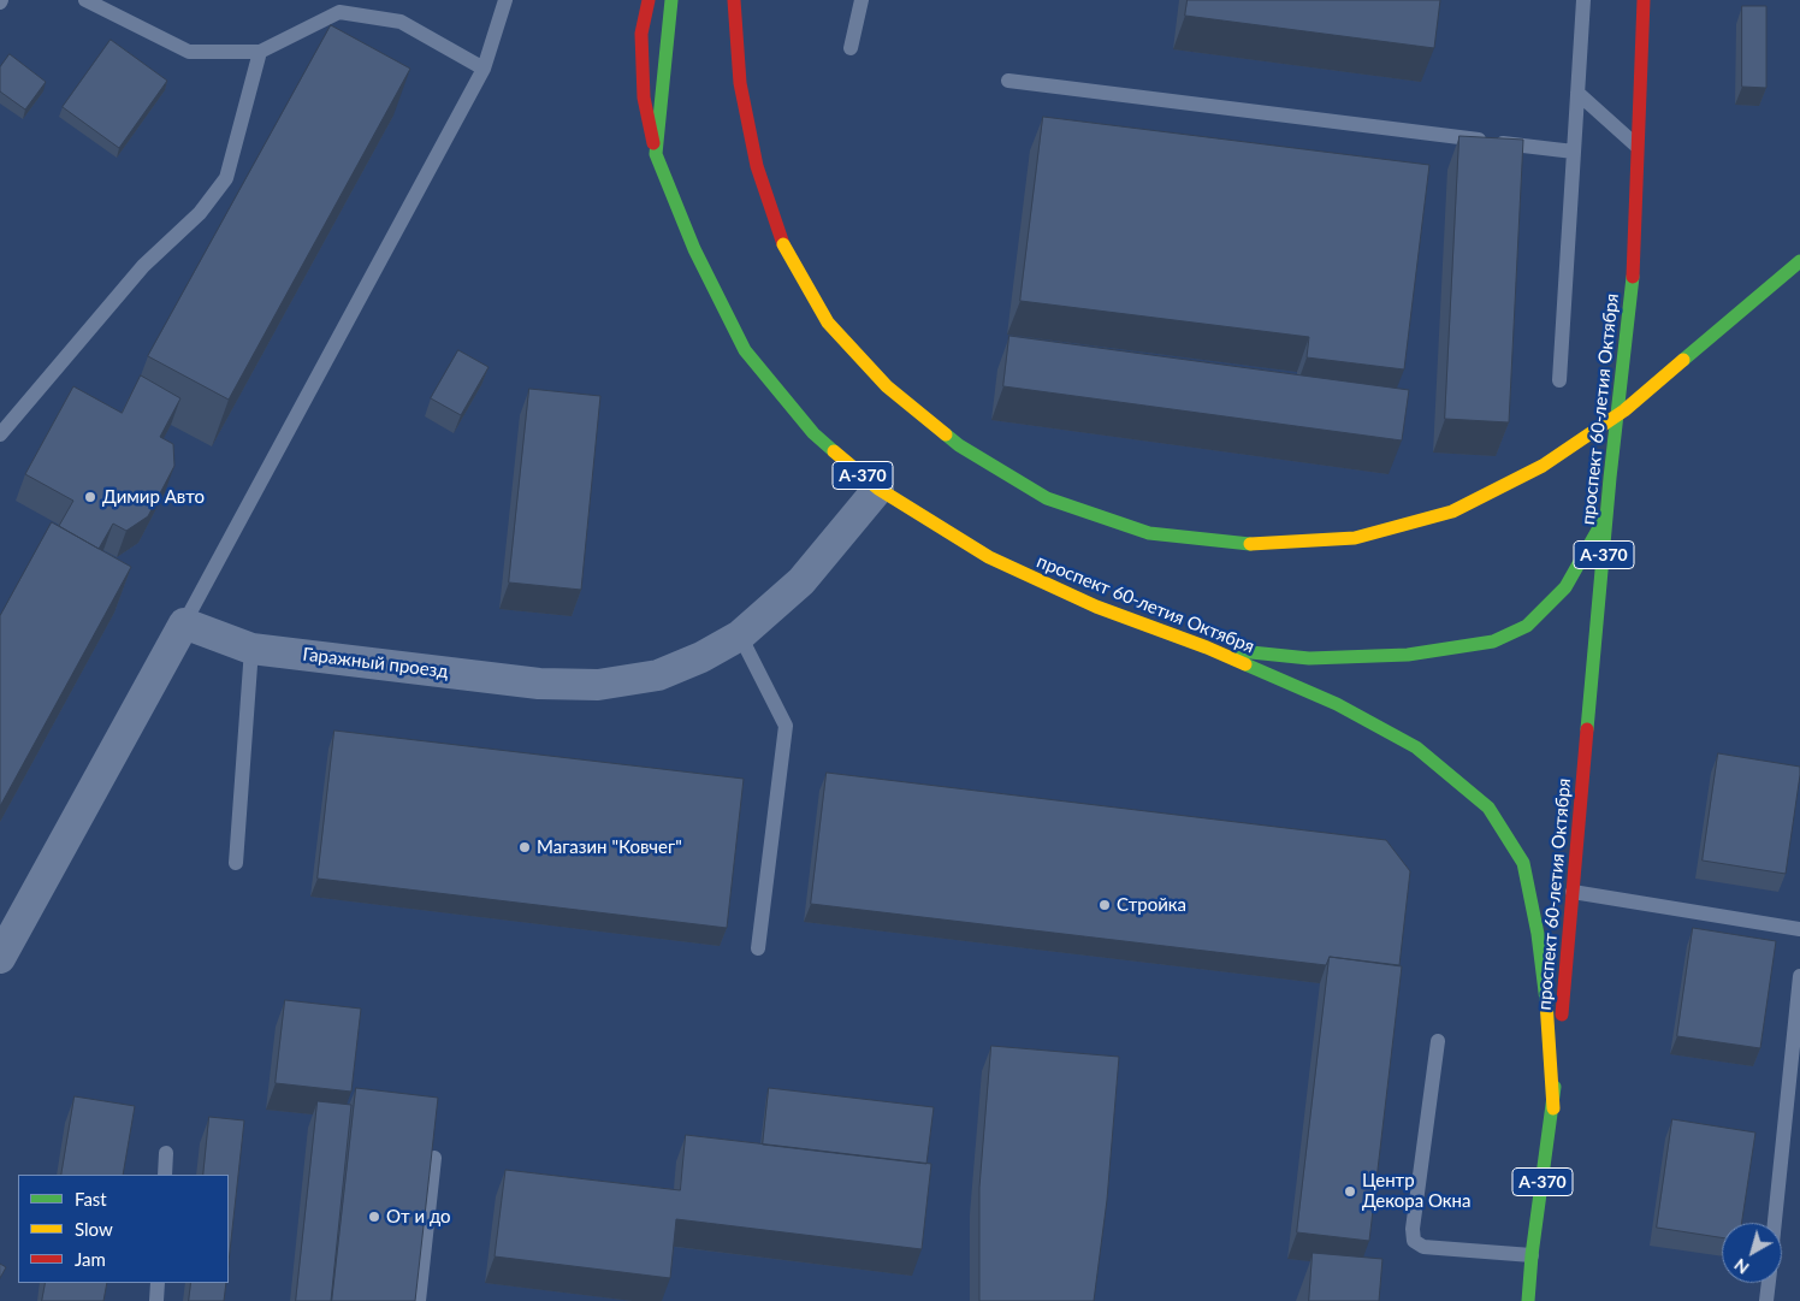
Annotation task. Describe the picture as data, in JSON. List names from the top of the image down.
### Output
{
  "streets": {
    "main road": ["проспект 60-летия Октября", "А-370"],
    "street": ["Гаражный проезд"]
  },
  "crossings": [
    ["проспект 60-летия Октября", "А-370"],
    ["проспект 60-летия Октября", "Гаражный проезд"]
  ],
  "places": [
    "Димир Авто",
    "Магазин \"Ковчег\"",
    "Стройка",
    "Центр Декора Окна",
    "От и до"
  ],
  "legend": ["Fast", "Slow", "Jam"],
  "north": "bottom left"
}
